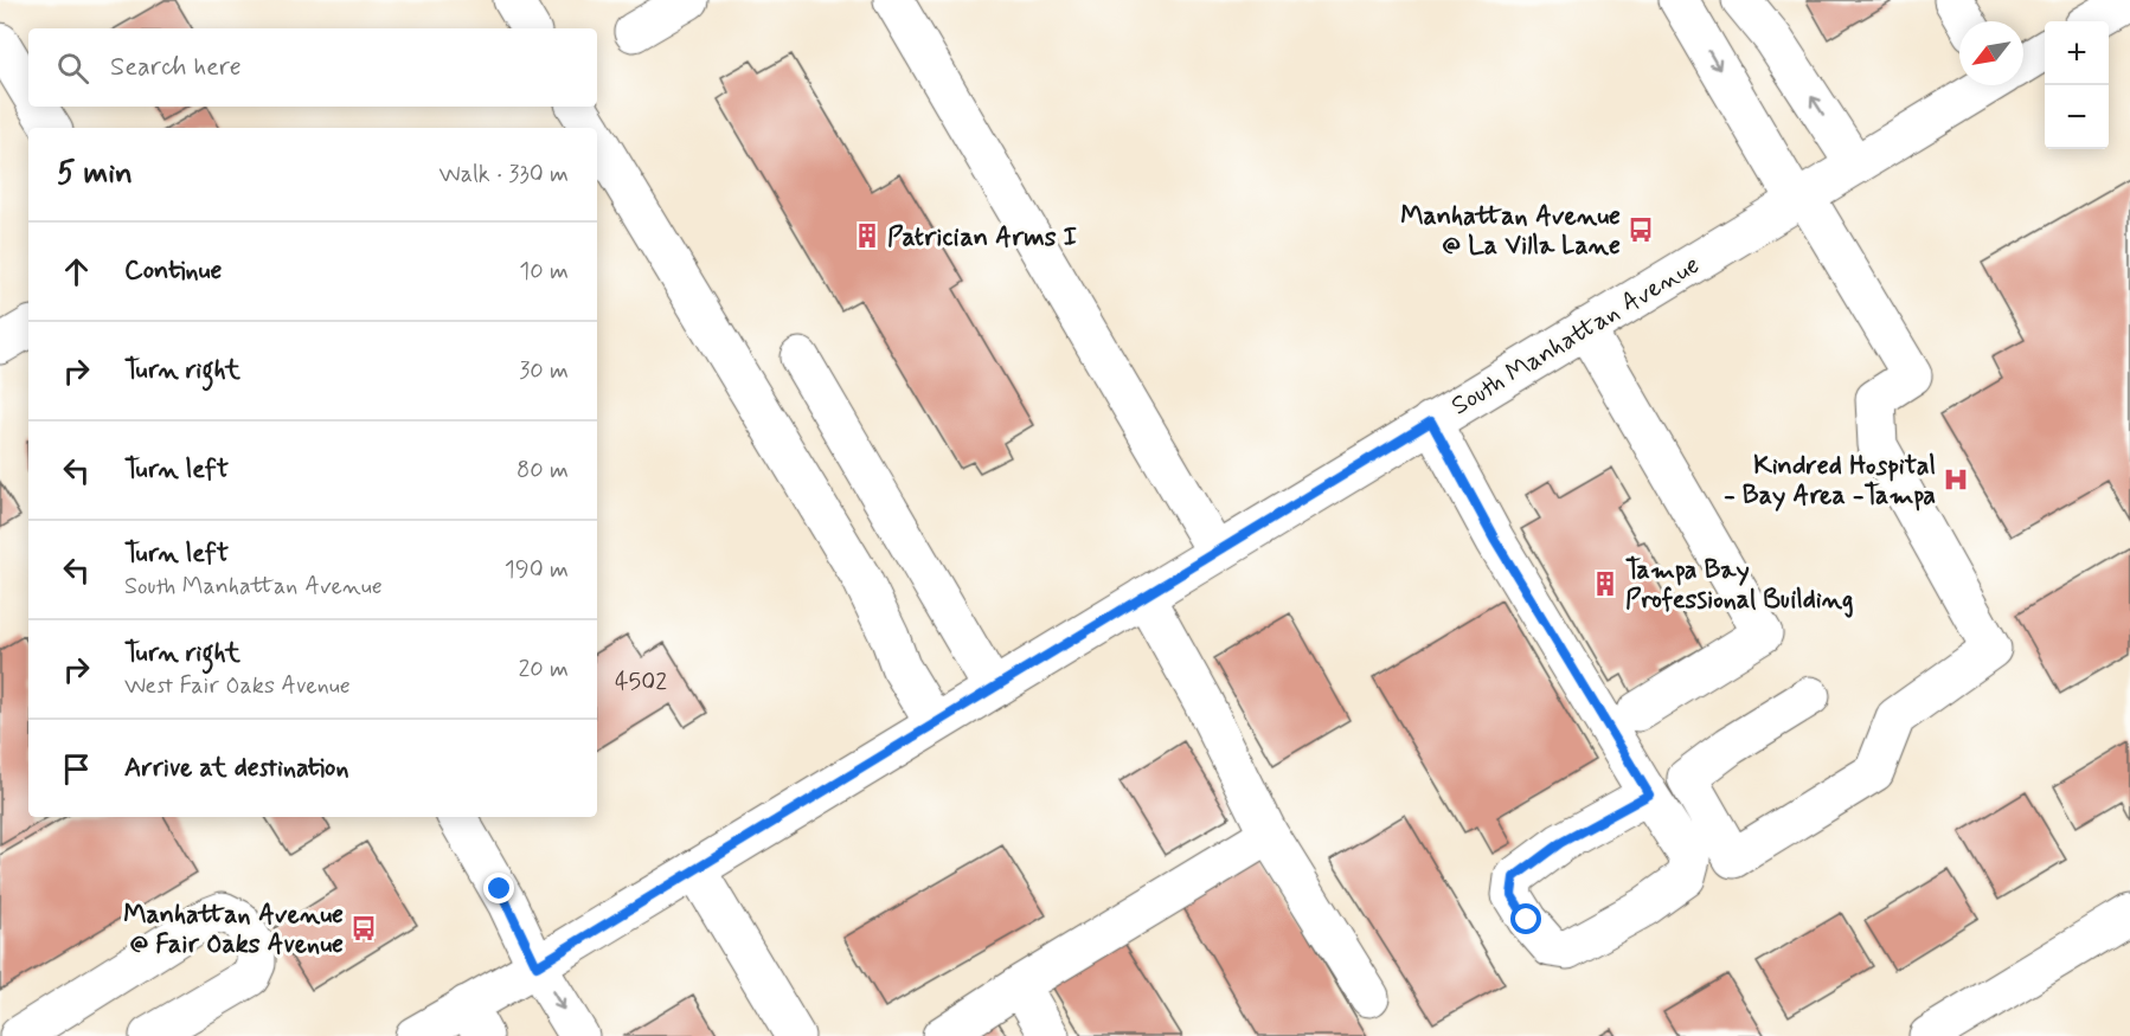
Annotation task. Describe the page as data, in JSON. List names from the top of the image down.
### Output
{
  "streets": {
    "main road": ["South Manhattan Avenue"]
  },
  "places": {
    "bus stop": ["Manhattan Avenue @ La Villa Lane", "Manhattan Avenue @ Fair Oaks Avenue"],
    "building": ["Patrician Arms I", "Tampa Bay Professional Building"],
    "hospital": ["Kindred Hospital - Bay Area -Tampa"]
  },
  "house_numbers": ["4502"],
  "north": "bottom left",
  "page": {
    "map_buttons": ["+", "−"],
    "search": "Search here",
    "heading": ["5 min", "Walk · 330 m"],
    "list": [
      ["Continue", "10 m"],
      ["Turn right", "30 m"],
      ["Turn left", "80 m"],
      ["Turn left", "South Manhattan Avenue", "190 m"],
      ["Turn right", "West Fair Oaks Avenue", "20 m"],
      "Arrive at destination"
    ]
  }
}
